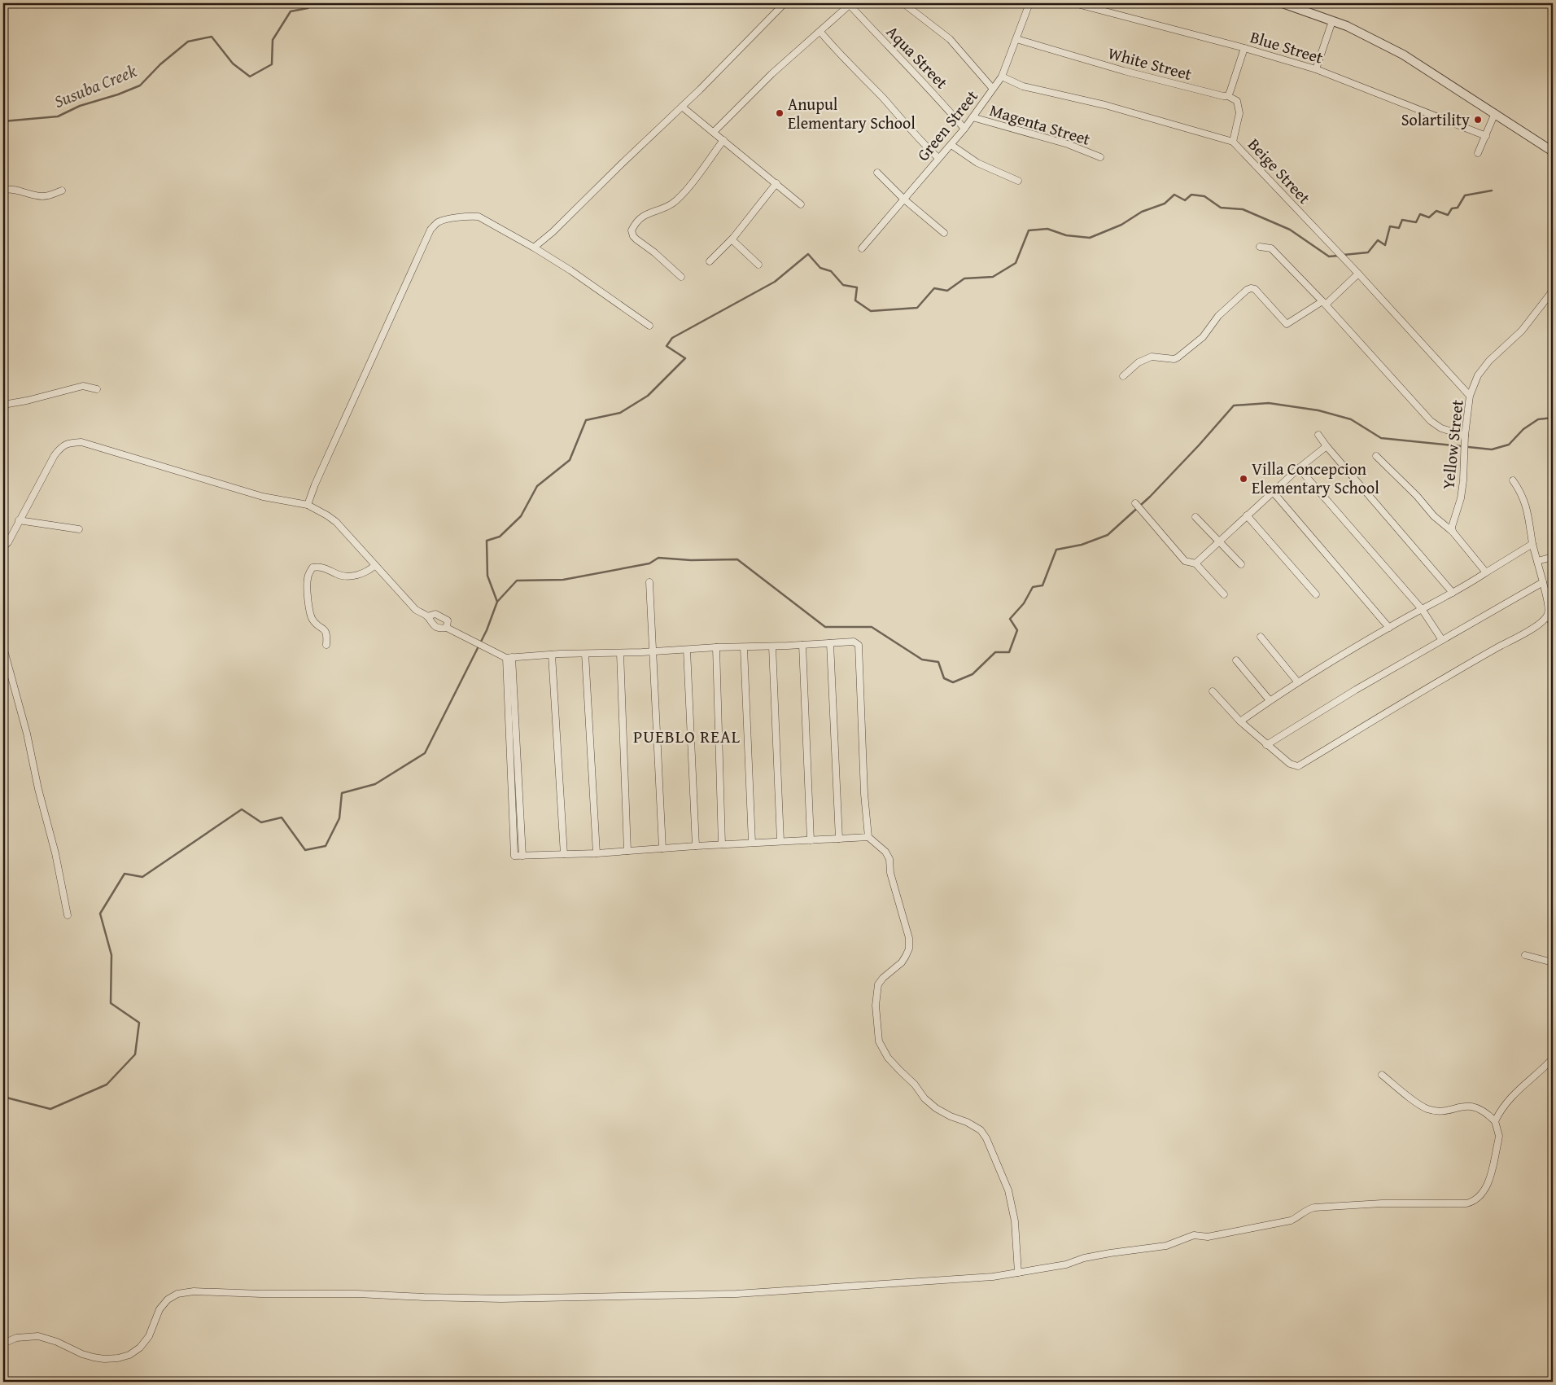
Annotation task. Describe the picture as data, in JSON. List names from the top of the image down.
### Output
{
  "streets": {
    "street": [
      "Blue Street",
      "Aqua Street",
      "White Street",
      "Magenta Street",
      "Green Street",
      "Beige Street",
      "Yellow Street"
    ]
  },
  "crossings": [
    ["Aqua Street", "Green Street"],
    ["White Street", "Green Street"],
    ["Magenta Street", "Green Street"],
    ["Green Street", "Beige Street"],
    ["Beige Street", "Yellow Street"]
  ],
  "districts": ["PUEBLO REAL"],
  "water": ["Susuba Creek"],
  "places": ["Anupul Elementary School", "Solartility", "Villa Concepcion Elementary School"]
}
